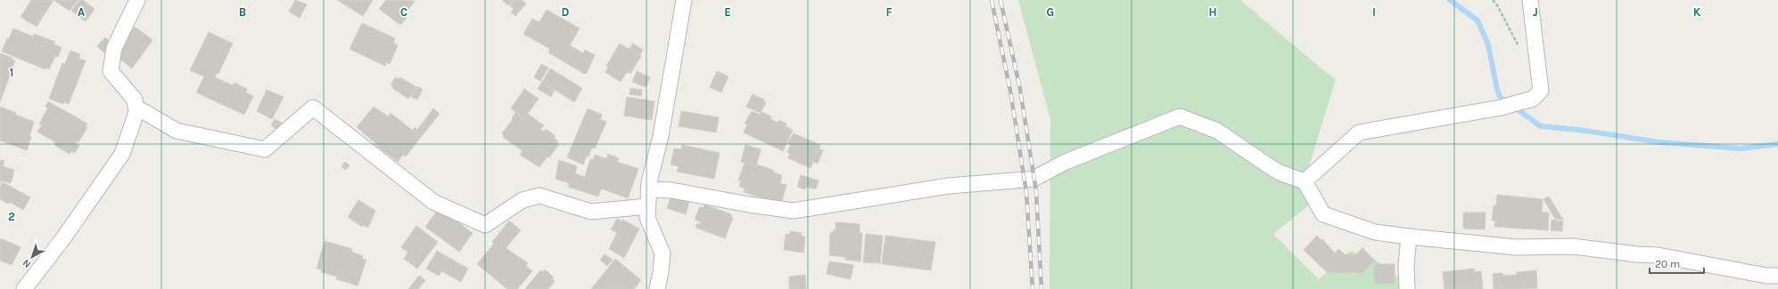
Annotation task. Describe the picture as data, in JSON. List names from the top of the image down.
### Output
{
  "scale_bar": "20 m",
  "north": "bottom left",
  "grid": {
    "columns": [
      "A",
      "B",
      "C",
      "D",
      "E",
      "F",
      "G",
      "H",
      "I",
      "J",
      "K"
    ],
    "rows": ["1", "2"]
  }
}
